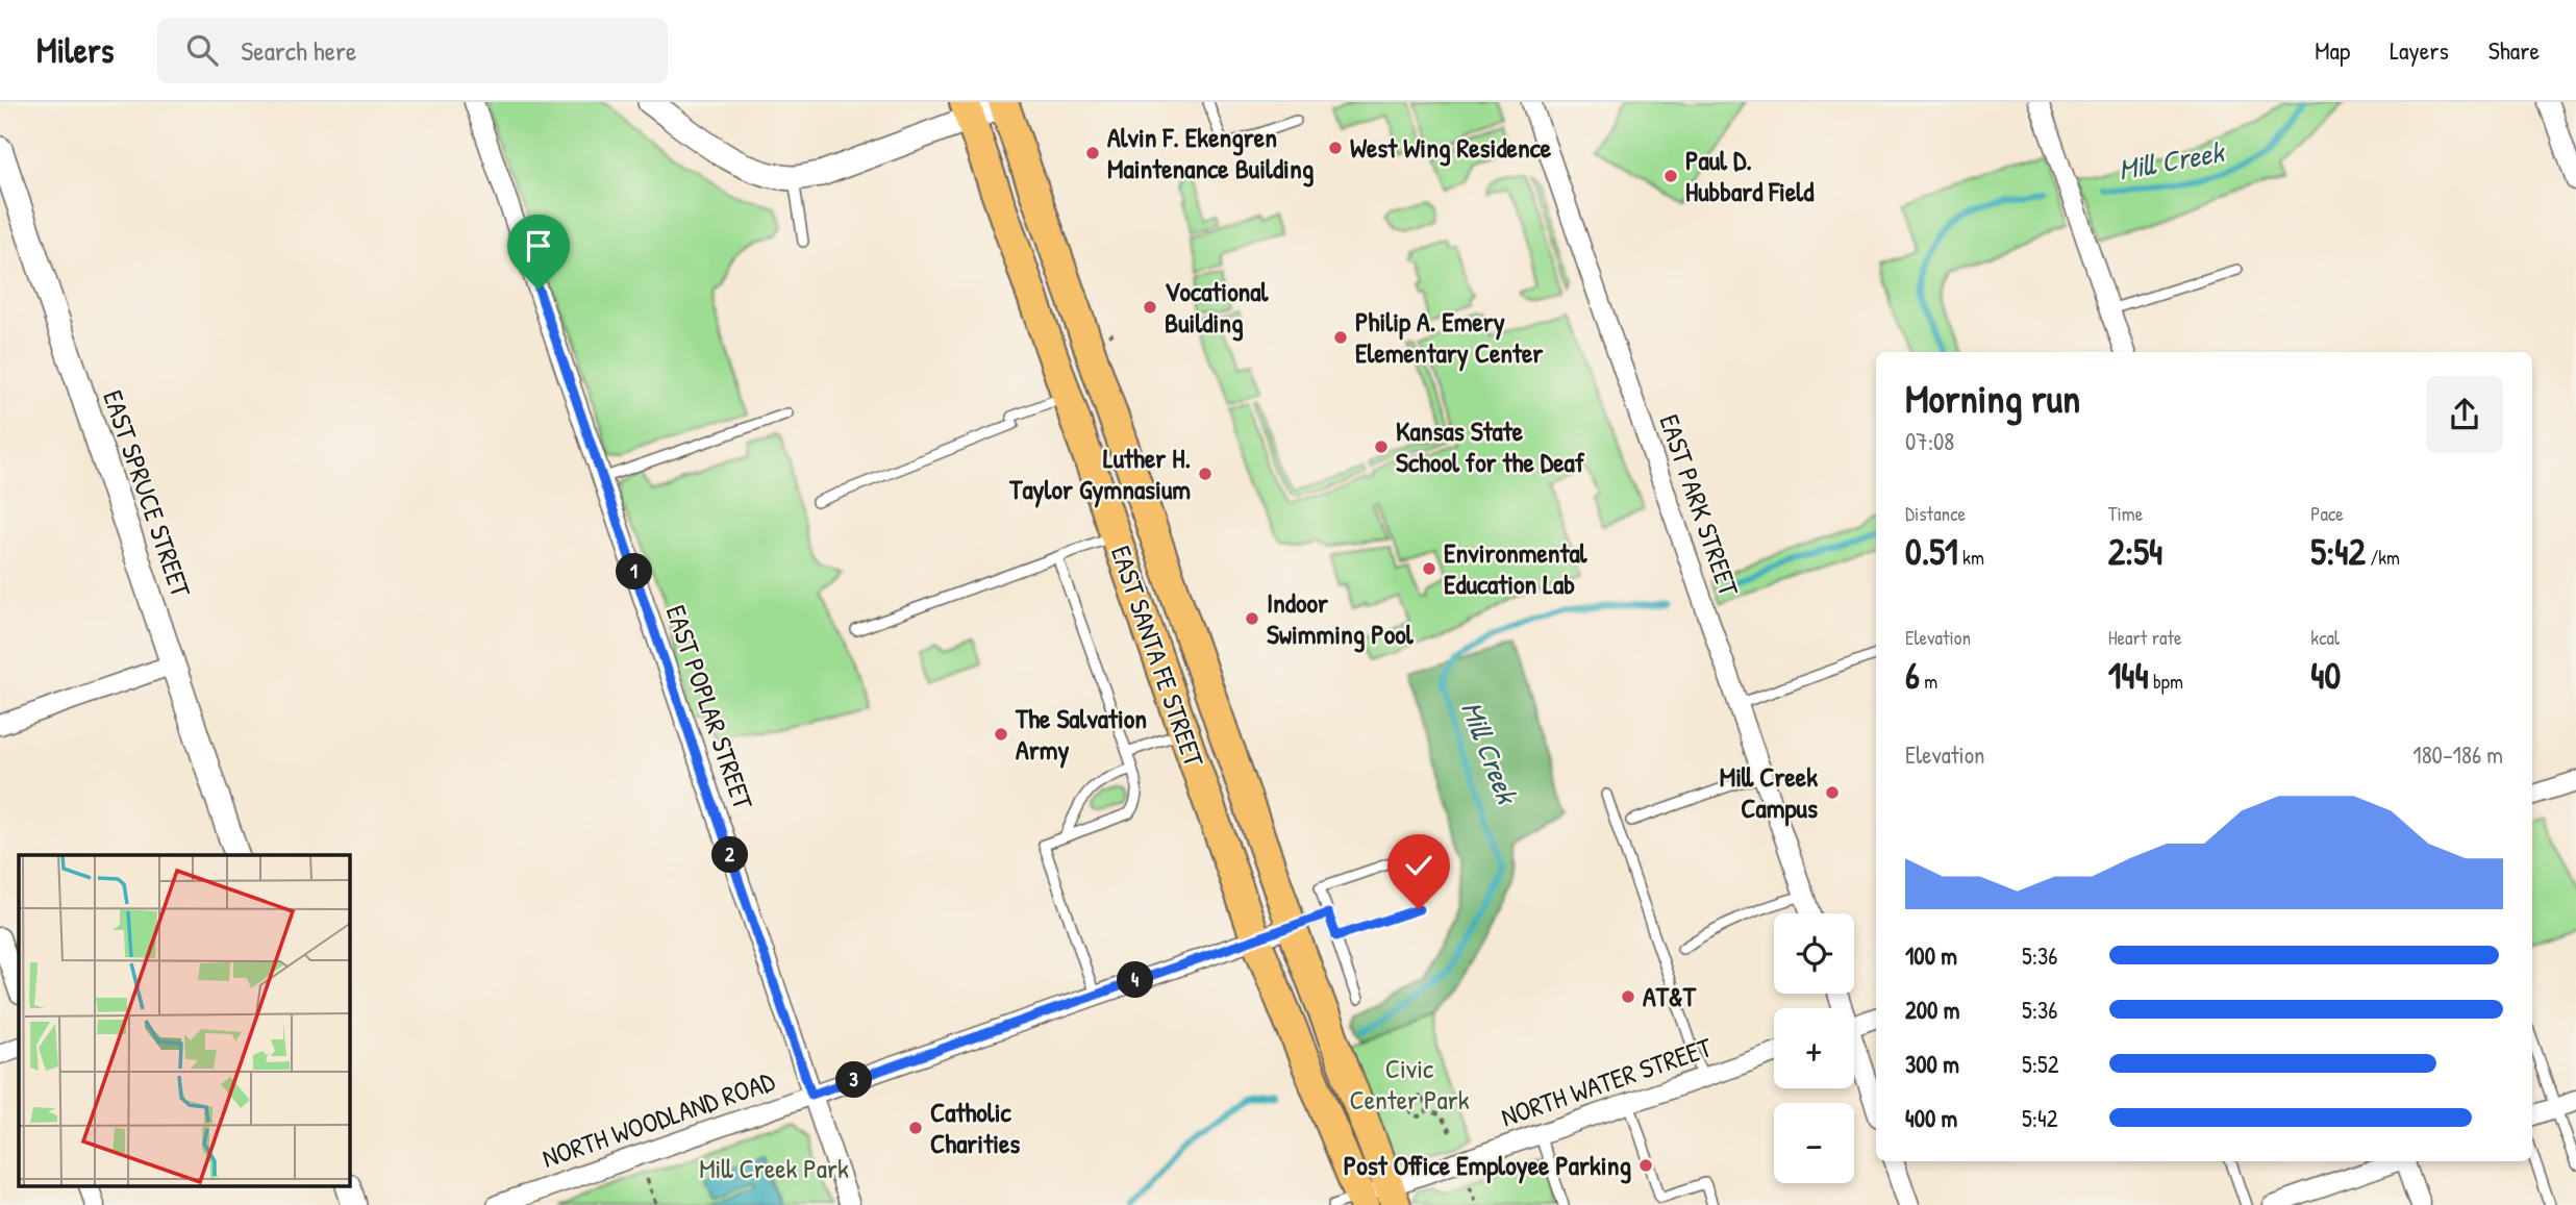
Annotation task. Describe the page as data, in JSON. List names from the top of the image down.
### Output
{
  "streets": {
    "main road": ["EAST SANTA FE STREET"],
    "street": [
      "EAST SPRUCE STREET",
      "EAST PARK STREET",
      "EAST POPLAR STREET",
      "NORTH WATER STREET",
      "NORTH WOODLAND ROAD"
    ]
  },
  "crossings": [
    ["EAST SANTA FE STREET", "NORTH WATER STREET"],
    ["EAST SANTA FE STREET", "NORTH WOODLAND ROAD"],
    ["EAST POPLAR STREET", "NORTH WOODLAND ROAD"]
  ],
  "water": ["Mill Creek"],
  "parks": ["Civic Center Park", "Mill Creek Park"],
  "places": [
    "West Wing Residence",
    "Alvin F. Ekengren Maintenance Building",
    "Paul D. Hubbard Field",
    "Vocational Building",
    "Philip A. Emery Elementary Center",
    "Kansas State School for the Deaf",
    "Luther H. Taylor Gymnasium",
    "Environmental Education Lab",
    "Indoor Swimming Pool",
    "The Salvation Army",
    "Mill Creek Campus",
    "AT&T",
    "Catholic Charities",
    "Post Office Employee Parking"
  ],
  "page": {
    "header": "Milers",
    "search": "Search here",
    "nav": ["Map", "Layers", "Share"],
    "heading": ["Morning run", "07:08"],
    "stats": [
      ["Distance", "0.51 km"],
      ["Time", "2:54"],
      ["Pace", "5:42 /km"],
      ["Elevation", "6 m"],
      ["Heart rate", "144 bpm"],
      ["kcal", "40"]
    ],
    "pins": [
      "1",
      "2",
      "4",
      "3"
    ],
    "chart": ["Elevation", "180–186 m"],
    "map_buttons": ["+", "−"],
    "list": [
      {
        "name": "100 m",
        "note": "5:36"
      },
      {
        "name": "200 m",
        "note": "5:36"
      },
      {
        "name": "300 m",
        "note": "5:52"
      },
      {
        "name": "400 m",
        "note": "5:42"
      }
    ]
  }
}
